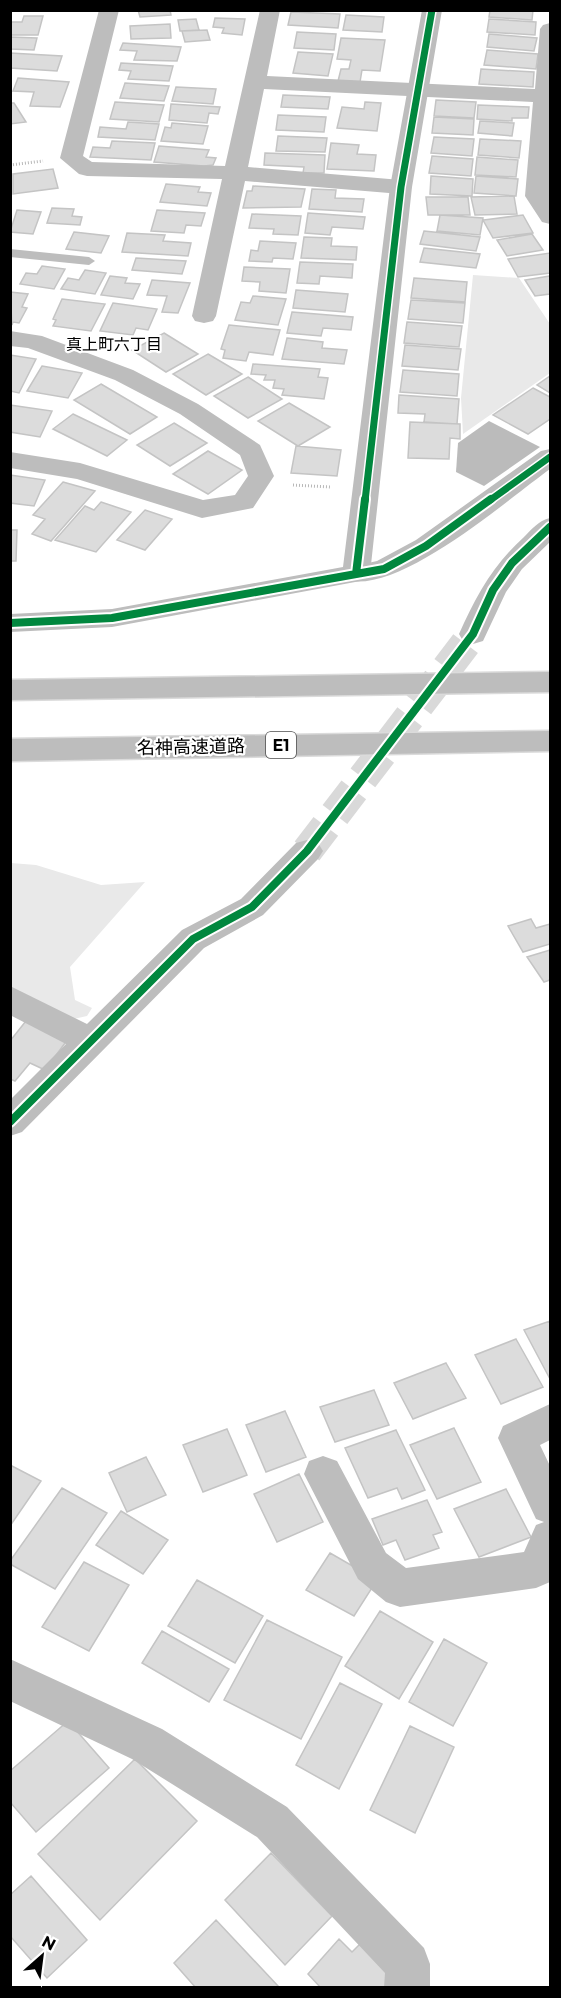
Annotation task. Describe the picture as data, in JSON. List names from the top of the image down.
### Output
{
  "streets": {
    "main road": ["E1", "名神高速道路"]
  },
  "districts": ["真上町六丁目"],
  "north": "top right"
}
